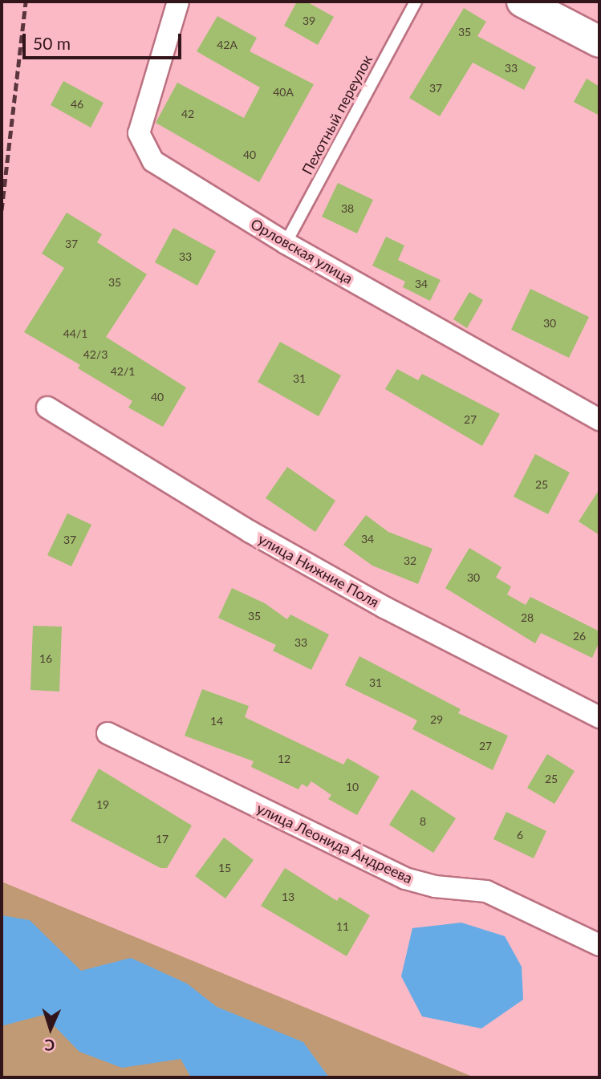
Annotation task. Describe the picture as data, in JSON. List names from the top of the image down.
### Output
{
  "streets": {
    "street": ["Орловская улица", "улица Нижние Поля", "улица Леонида Андреева"],
    "lane": ["Пехотный переулок"]
  },
  "crossings": [
    ["Пехотный переулок", "Орловская улица"]
  ],
  "house_numbers": [
    "39",
    "35",
    "42А",
    "33",
    "37",
    "40А",
    "46",
    "42",
    "40",
    "38",
    "37",
    "33",
    "35",
    "34",
    "30",
    "44/1",
    "42/3",
    "42/1",
    "31",
    "40",
    "27",
    "25",
    "34",
    "37",
    "32",
    "30",
    "35",
    "28",
    "26",
    "33",
    "16",
    "31",
    "29",
    "14",
    "27",
    "12",
    "25",
    "10",
    "19",
    "8",
    "6",
    "17",
    "15",
    "13",
    "11"
  ],
  "scale_bar": "50 m",
  "north": "bottom"
}
